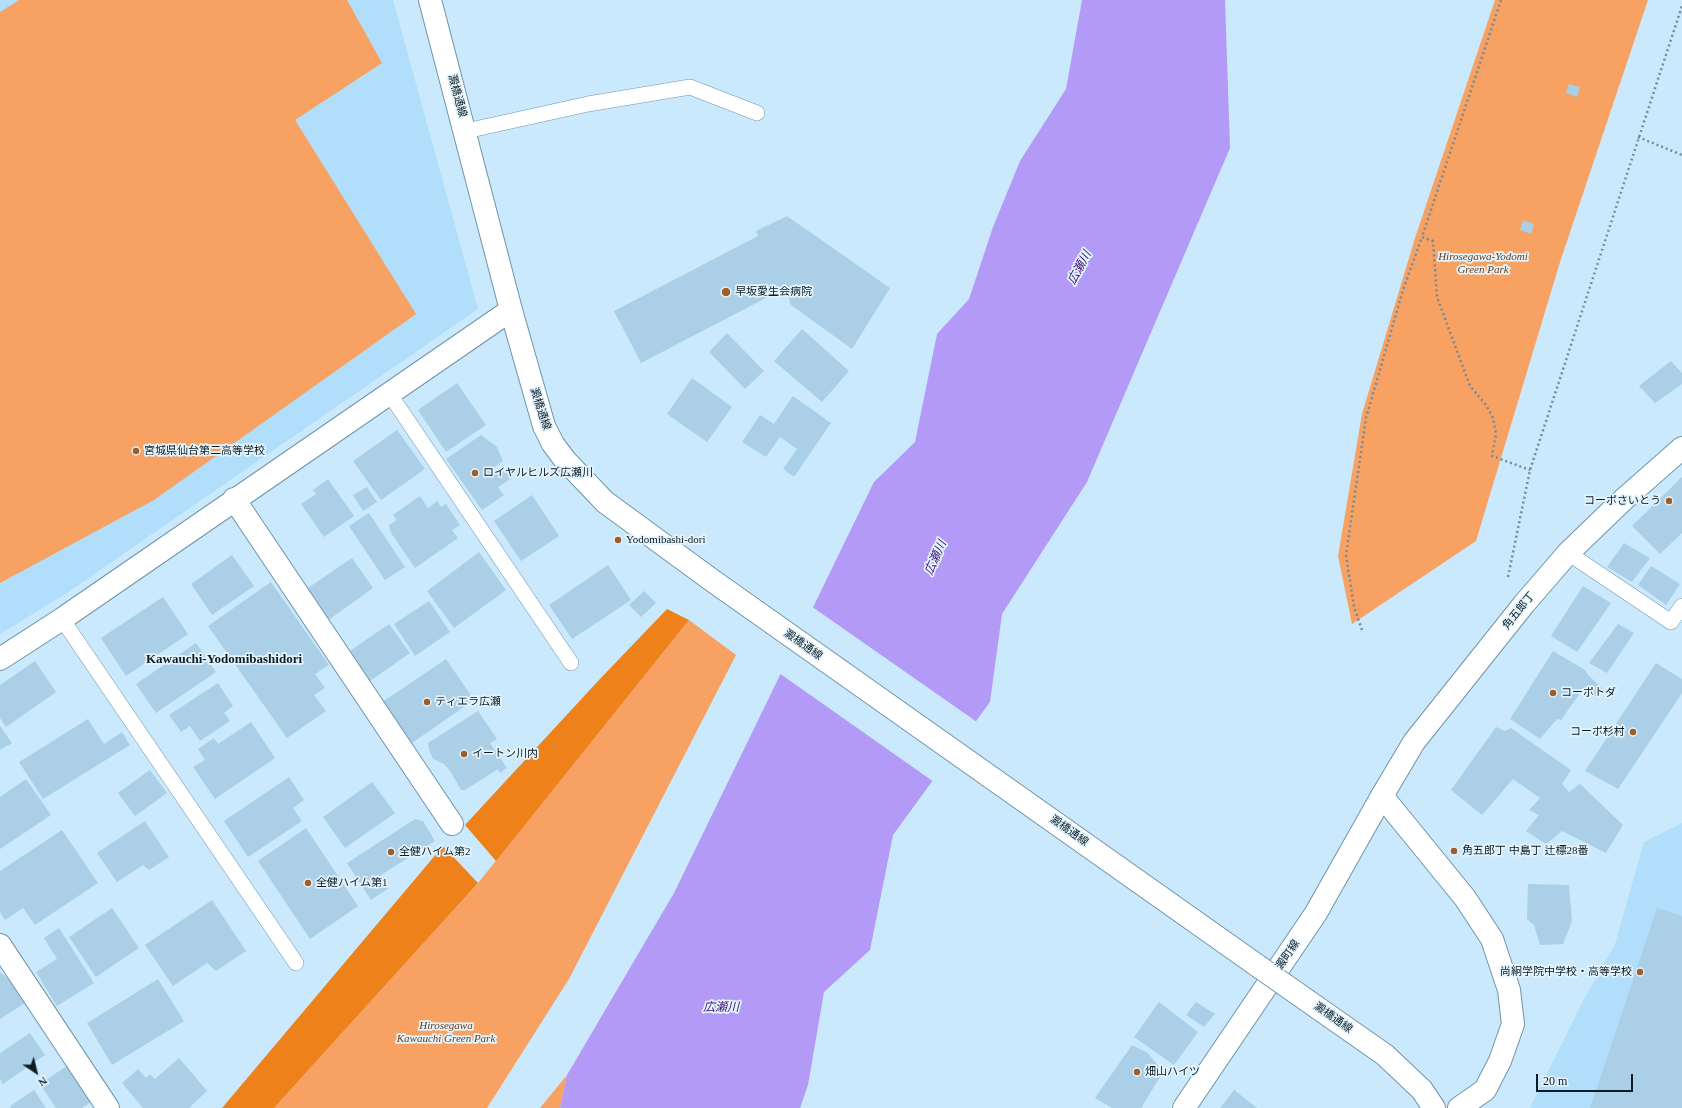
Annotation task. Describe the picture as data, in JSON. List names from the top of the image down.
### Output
{
  "streets": {
    "street": ["澱橋通線", "角五郎丁", "澱町線"]
  },
  "crossings": [
    ["角五郎丁", "澱町線"]
  ],
  "districts": ["Kawauchi-Yodomibashidori"],
  "water": ["広瀬川"],
  "parks": ["Hirosegawa-Yodomi Green Park", "Hirosegawa Kawauchi Green Park"],
  "places": [
    "早坂愛生会病院",
    "宮城県仙台第二高等学校",
    "ロイヤルヒルズ広瀬川",
    "コーポさいとう",
    "Yodomibashi-dori",
    "コーポトダ",
    "ティエラ広瀬",
    "コーポ杉村",
    "イートン川内",
    "角五郎丁 中島丁 辻標28番",
    "全健ハイム第2",
    "全健ハイム第1",
    "尚絅学院中学校・高等学校",
    "畑山ハイツ"
  ],
  "scale_bar": "20 m",
  "north": "bottom right"
}
